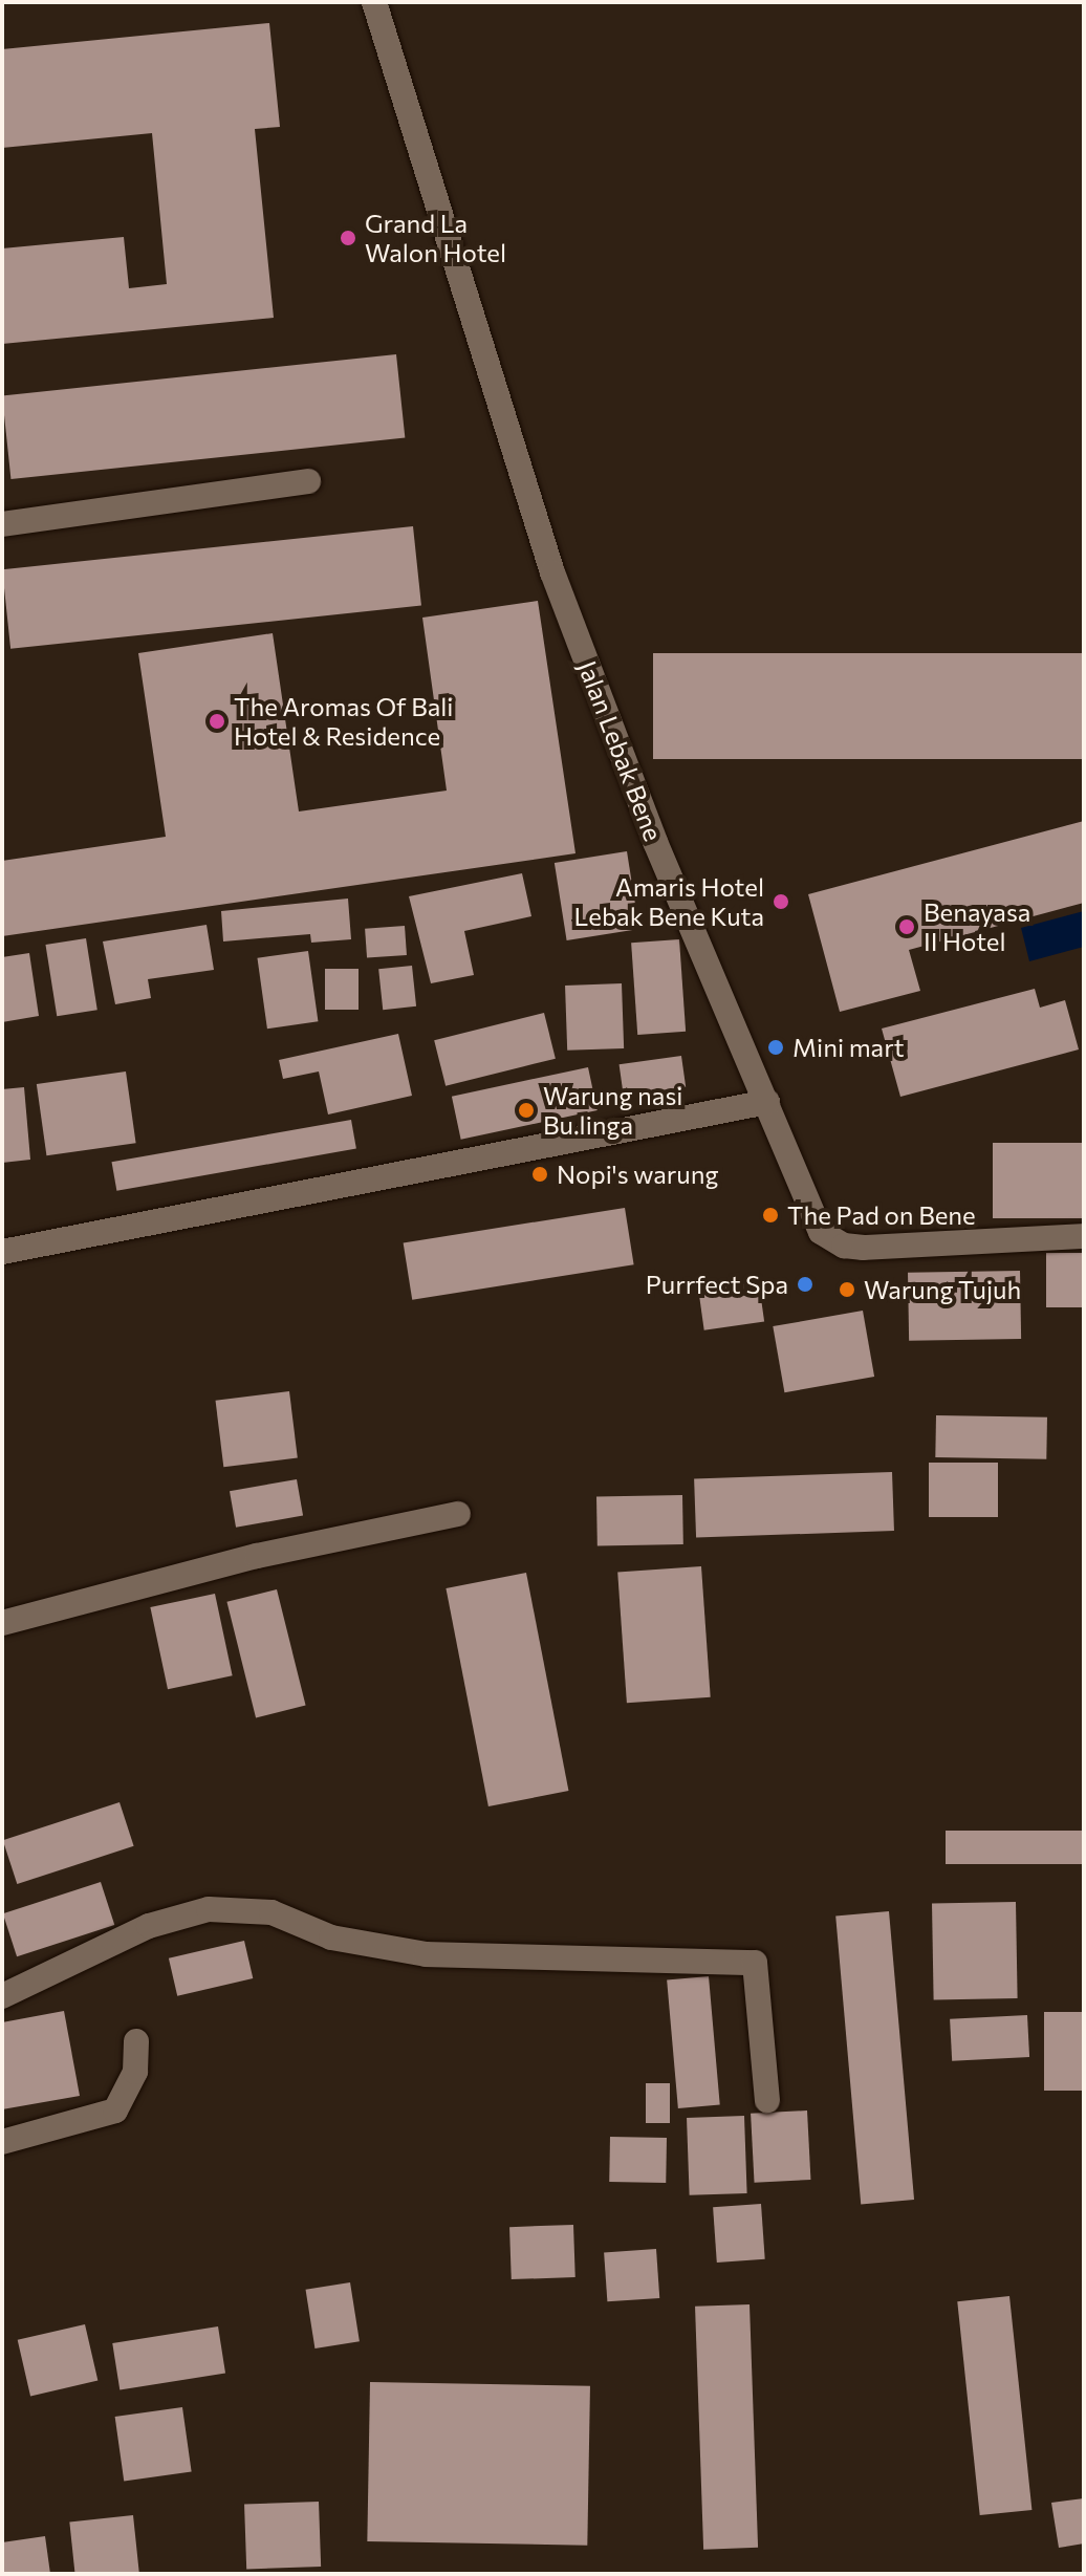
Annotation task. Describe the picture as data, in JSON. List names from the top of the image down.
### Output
{
  "streets": {
    "street": ["Jalan Lebak Bene"]
  },
  "places": [
    "Grand La Walon Hotel",
    "The Aromas Of Bali Hotel & Residence",
    "Amaris Hotel Lebak Bene Kuta",
    "Benayasa II Hotel",
    "Mini mart",
    "Warung nasi Bu.linga",
    "Nopi's warung",
    "The Pad on Bene",
    "Purrfect Spa",
    "Warung Tujuh"
  ]
}
